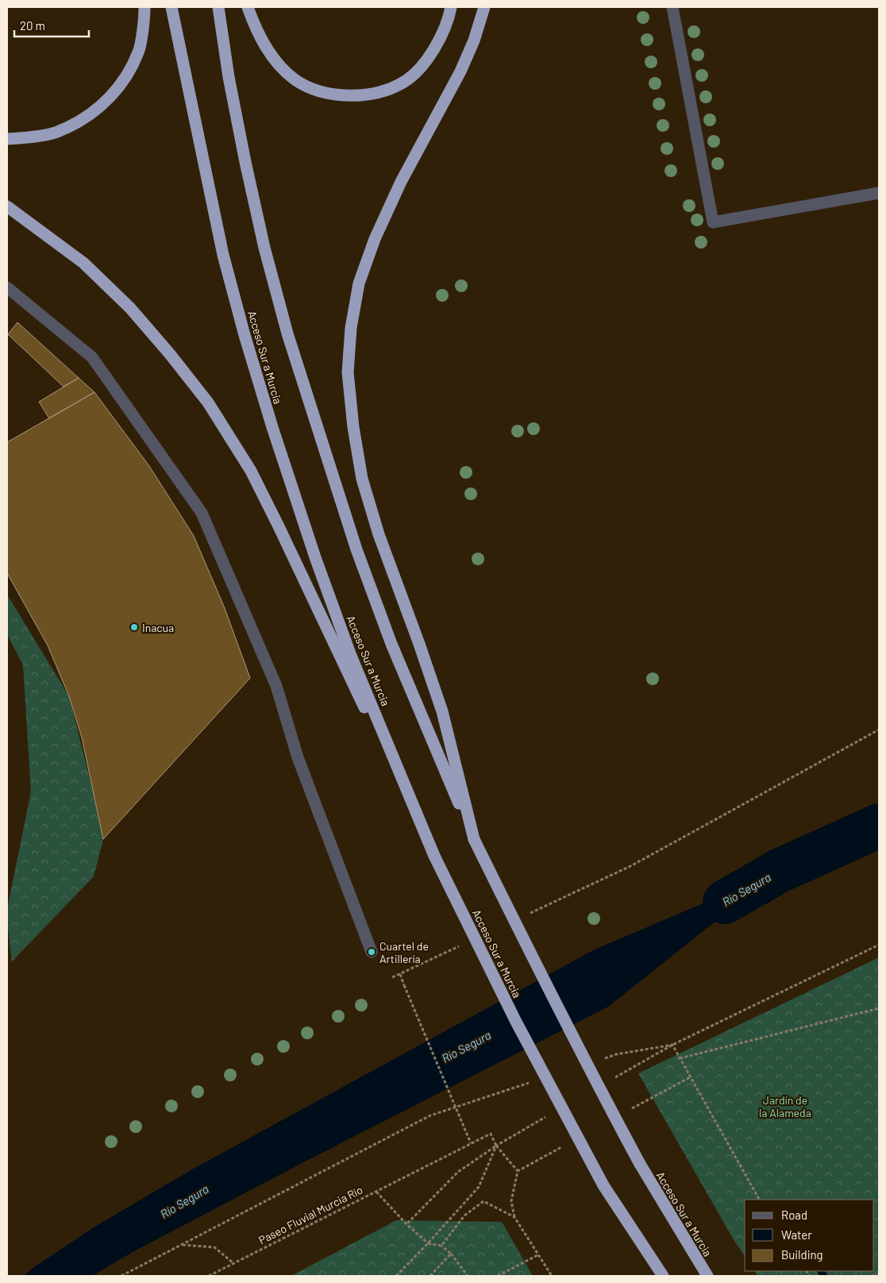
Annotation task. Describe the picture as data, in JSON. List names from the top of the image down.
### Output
{
  "streets": {
    "highway": ["Acceso Sur a Murcia"],
    "path": ["Paseo Fluvial Murcia Río"]
  },
  "water": ["Río Segura"],
  "parks": ["Jardín de la Alameda"],
  "places": ["Inacua", "Cuartel de Artillería"],
  "legend": ["Road", "Water", "Building"],
  "scale_bar": "20 m"
}
